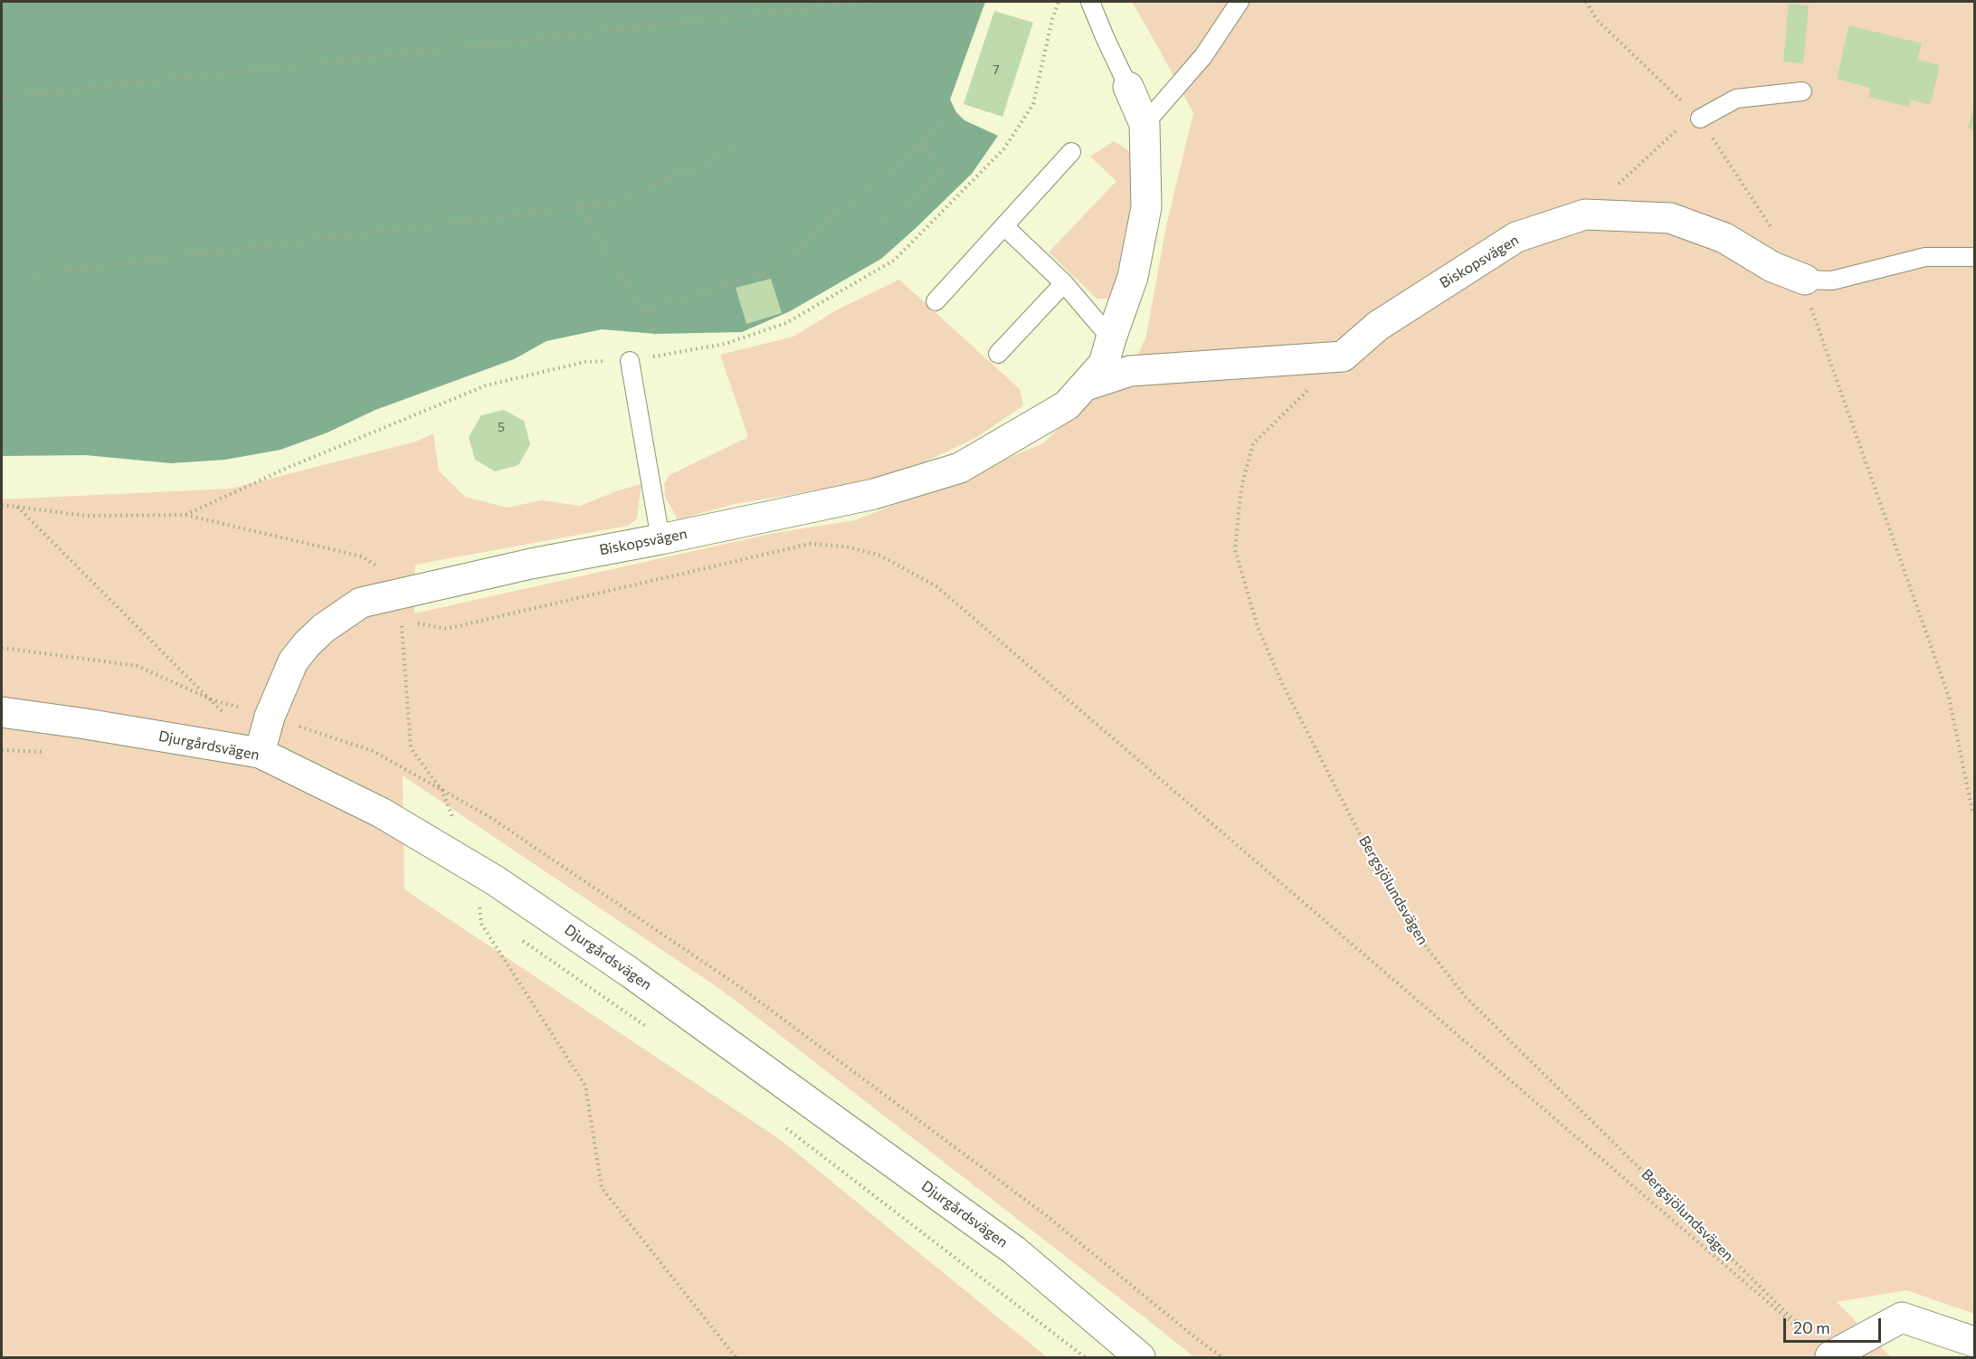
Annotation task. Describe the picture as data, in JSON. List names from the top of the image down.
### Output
{
  "streets": {
    "street": ["Biskopsvägen", "Djurgårdsvägen"],
    "path": ["Bergsjölundsvägen"]
  },
  "crossings": [
    ["Biskopsvägen", "Djurgårdsvägen"],
    ["Biskopsvägen", "Bergsjölundsvägen"]
  ],
  "house_numbers": ["7", "5"],
  "scale_bar": "20 m"
}
